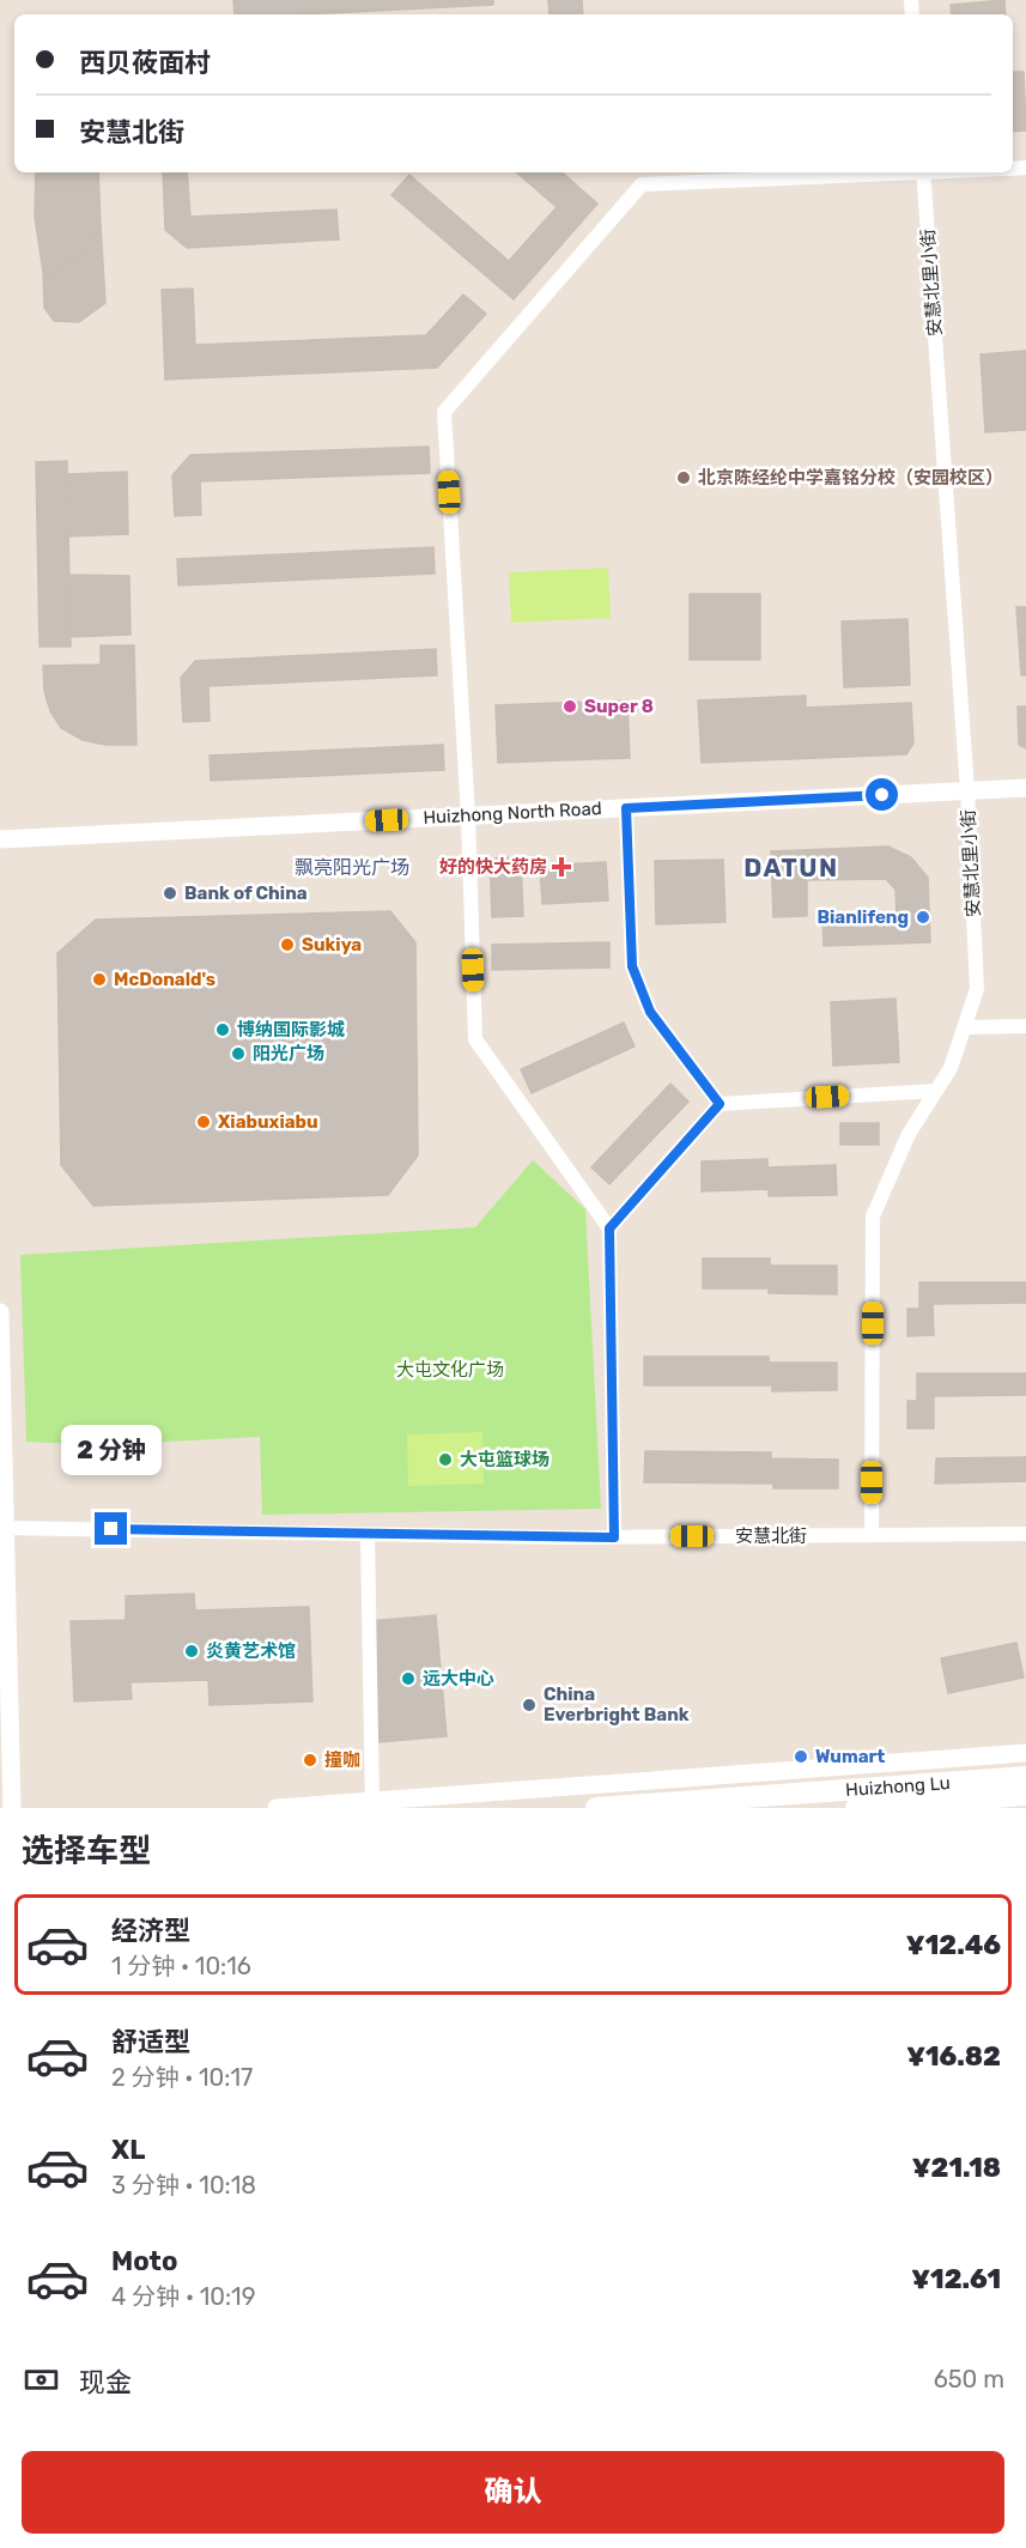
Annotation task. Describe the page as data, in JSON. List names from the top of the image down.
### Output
{
  "streets": {
    "main road": ["Huizhong Lu"],
    "street": ["安慧北里小街", "Huizhong North Road", "安慧北街"]
  },
  "crossings": [
    ["安慧北里小街", "Huizhong North Road"],
    ["安慧北里小街", "安慧北街"]
  ],
  "districts": ["飘亮阳光广场", "DATUN"],
  "parks": ["大屯文化广场"],
  "places": {
    "other": [
      "北京陈经纶中学嘉铭分校（安园校区）",
      "Super 8",
      "Bank of China",
      "Bianlifeng",
      "Sukiya",
      "McDonald's",
      "博纳国际影城",
      "阳光广场",
      "Xiabuxiabu",
      "大屯篮球场",
      "炎黄艺术馆",
      "远大中心",
      "China Everbright Bank",
      "Wumart",
      "撞咖"
    ],
    "health": ["好的快大药房"]
  },
  "page": {
    "banner": ["西贝莜面村", "安慧北街"],
    "bubble": "2 分钟",
    "heading": "选择车型",
    "list": [
      {
        "name": "经济型",
        "note": "1 分钟 · 10:16",
        "value": "¥12.46"
      },
      {
        "name": "舒适型",
        "note": "2 分钟 · 10:17",
        "value": "¥16.82"
      },
      {
        "name": "XL",
        "note": "3 分钟 · 10:18",
        "value": "¥21.18"
      },
      {
        "name": "Moto",
        "note": "4 分钟 · 10:19",
        "value": "¥12.61"
      }
    ],
    "pay": ["现金", "650 m"],
    "buttons": "确认"
  }
}
